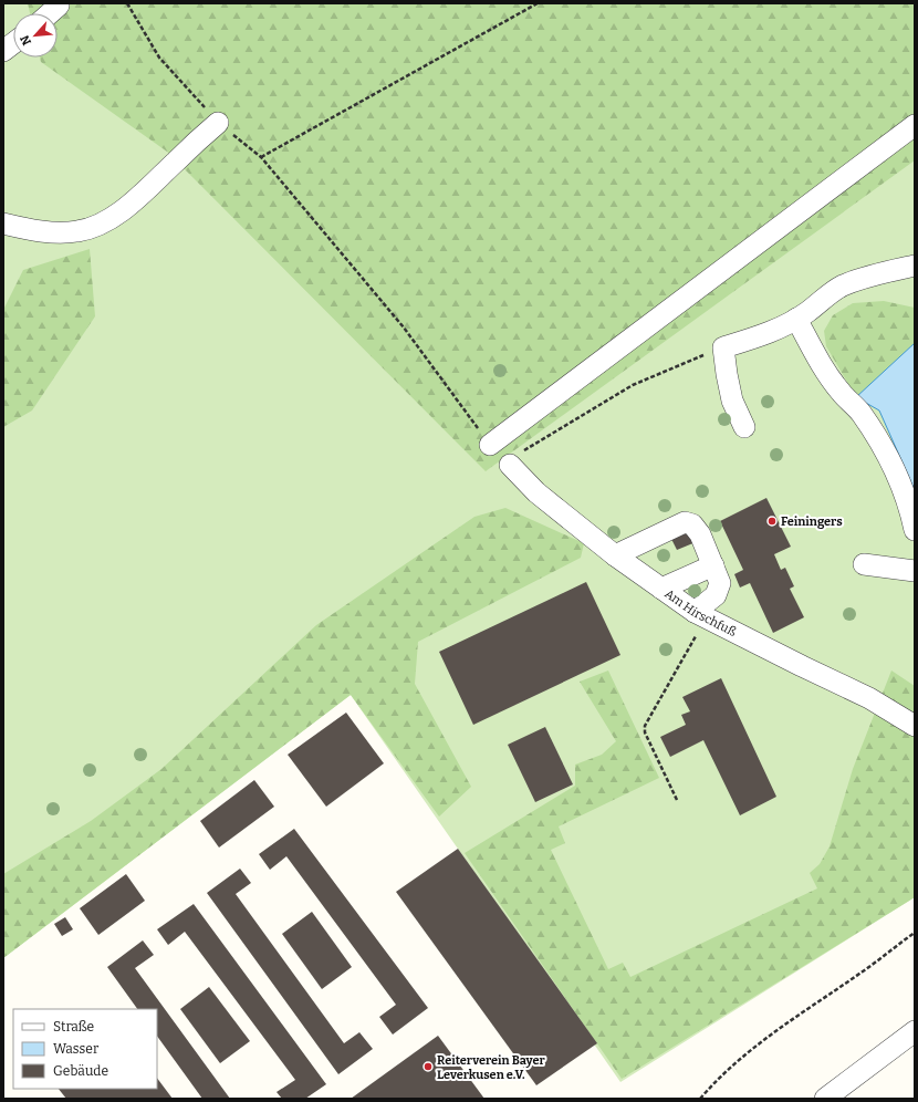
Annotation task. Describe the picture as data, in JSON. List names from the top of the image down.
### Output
{
  "streets": {
    "street": ["Am Hirschfuß"]
  },
  "places": ["Feiningers", "Reiterverein Bayer Leverkusen e.V."],
  "legend": ["Straße", "Wasser", "Gebäude"],
  "north": "bottom left"
}
